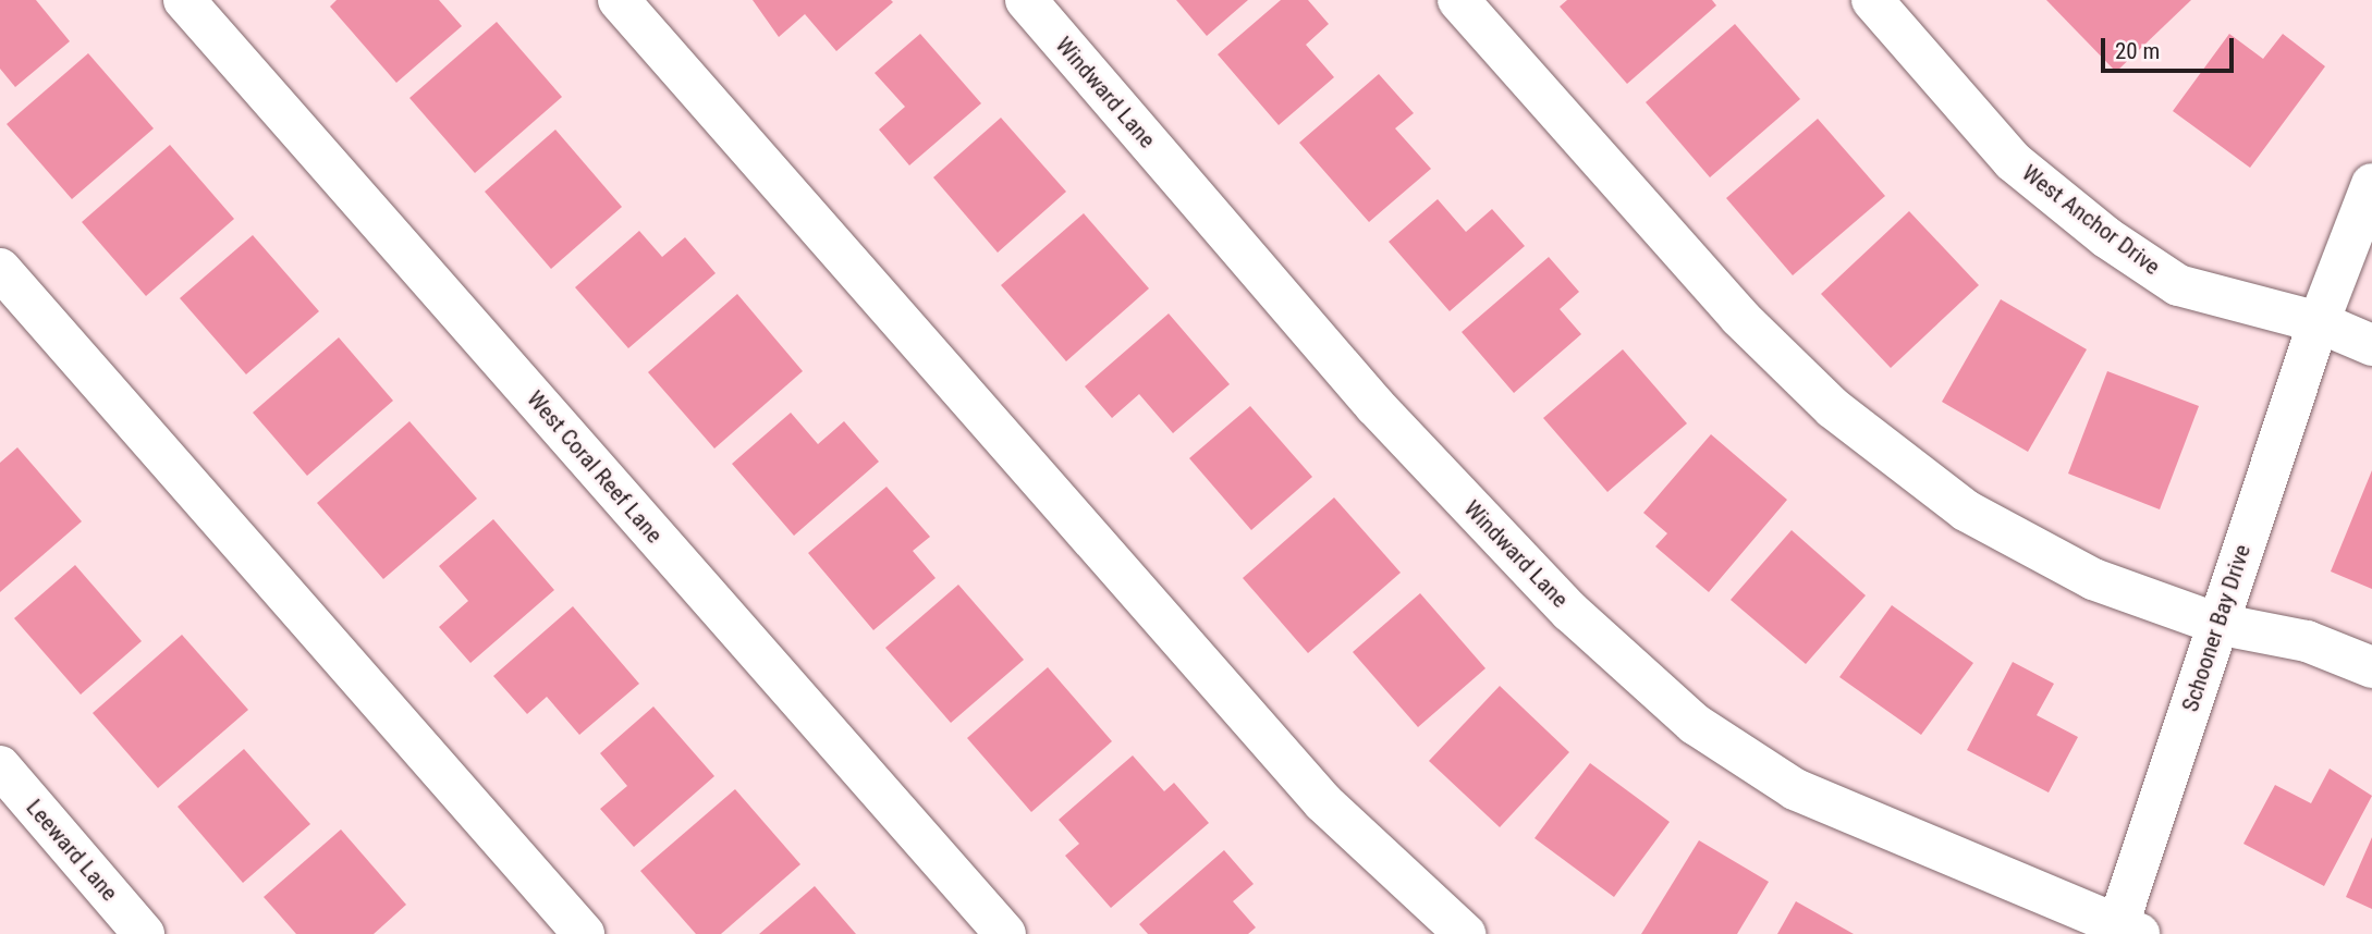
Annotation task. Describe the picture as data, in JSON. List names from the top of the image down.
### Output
{
  "streets": {
    "street": [
      "Windward Lane",
      "West Anchor Drive",
      "West Coral Reef Lane",
      "Schooner Bay Drive",
      "Leeward Lane"
    ]
  },
  "crossings": [
    ["Windward Lane", "Schooner Bay Drive"],
    ["West Anchor Drive", "Schooner Bay Drive"]
  ],
  "scale_bar": "20 m"
}
